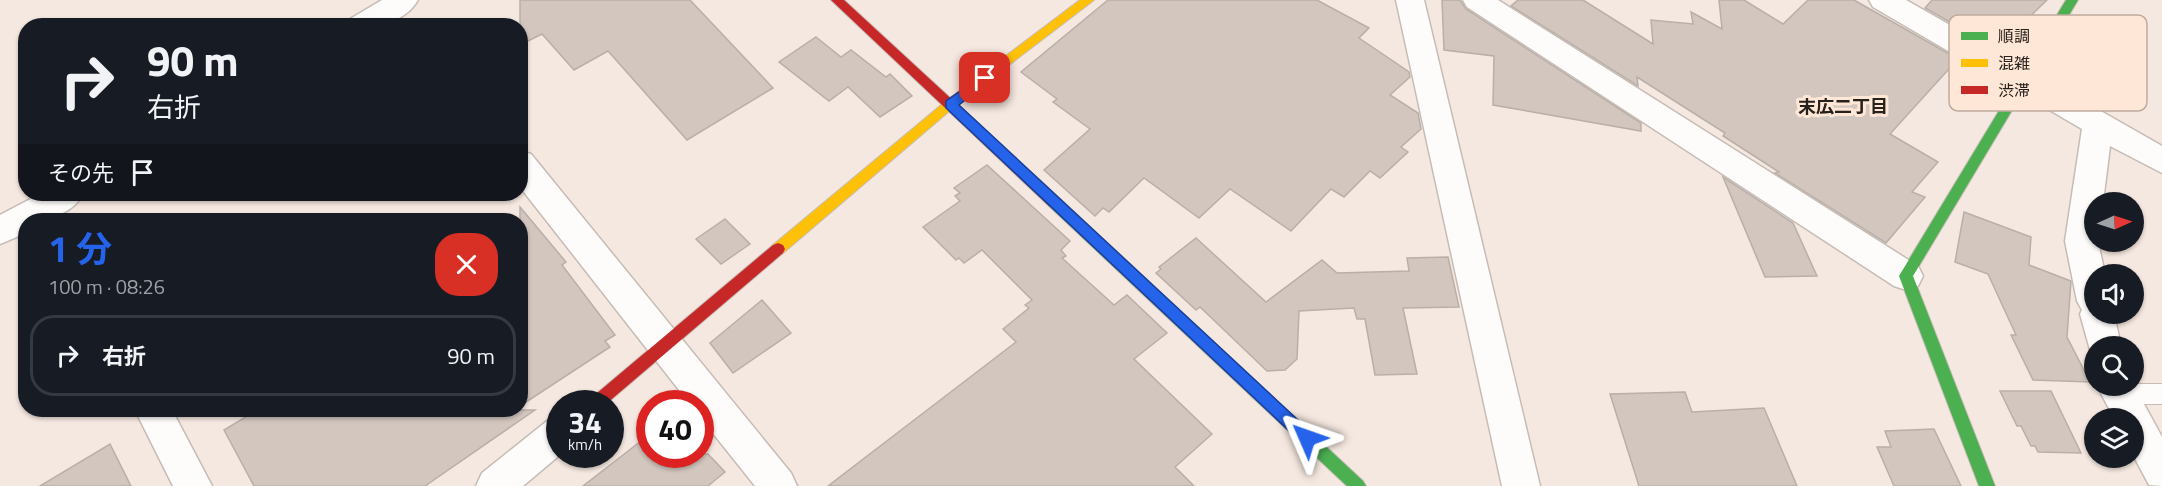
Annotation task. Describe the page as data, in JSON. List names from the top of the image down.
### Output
{
  "districts": ["末広二丁目"],
  "legend": ["順調", "混雑", "渋滞"],
  "north": "right",
  "page": {
    "turn": ["90 m", "右折"],
    "then": "その先",
    "heading": ["1 分", "100 m · 08:26"],
    "list": [
      {
        "name": "右折",
        "value": "90 m"
      }
    ],
    "speed": "34 km/h",
    "limit": "40"
  }
}
